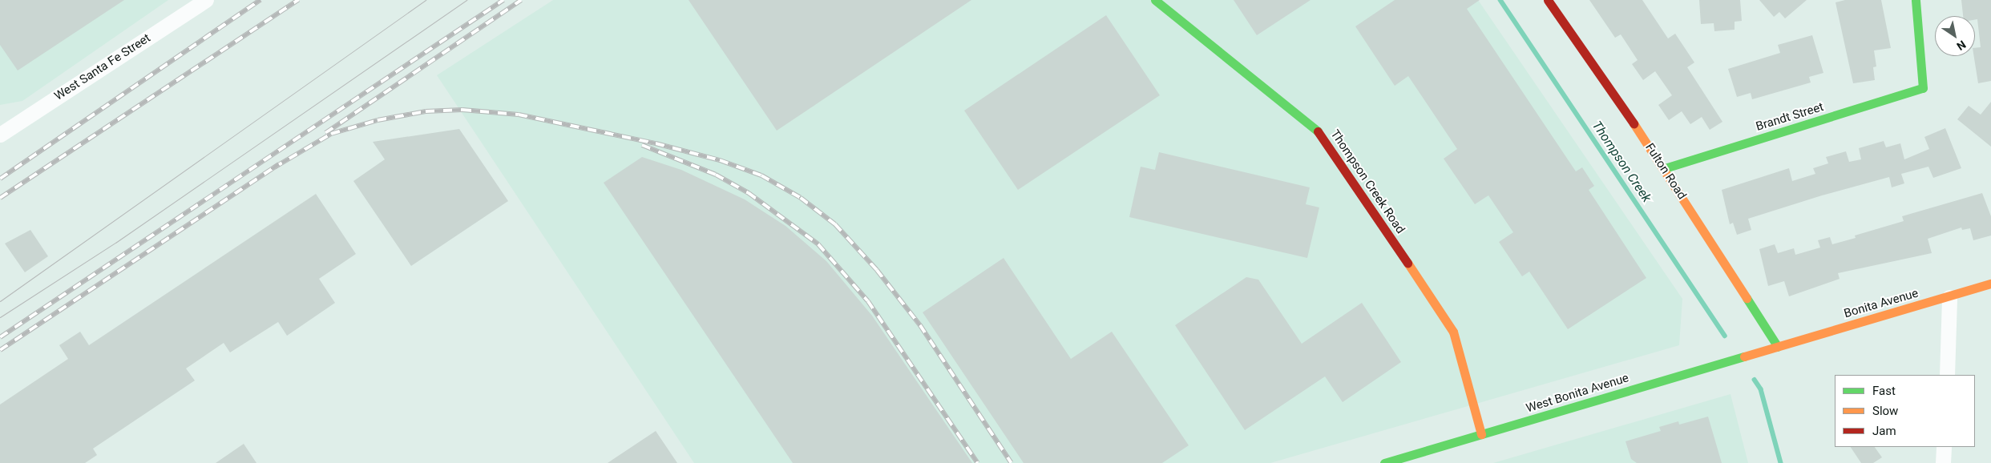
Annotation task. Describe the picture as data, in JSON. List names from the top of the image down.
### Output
{
  "streets": {
    "street": [
      "West Santa Fe Street",
      "Brandt Street",
      "Fulton Road",
      "Thompson Creek Road",
      "Bonita Avenue",
      "West Bonita Avenue"
    ]
  },
  "crossings": [
    ["Brandt Street", "Fulton Road"],
    ["Fulton Road", "Bonita Avenue"],
    ["Fulton Road", "West Bonita Avenue"],
    ["Thompson Creek Road", "West Bonita Avenue"],
    ["Bonita Avenue", "West Bonita Avenue"]
  ],
  "water": ["Thompson Creek"],
  "legend": ["Fast", "Slow", "Jam"],
  "north": "bottom right"
}
